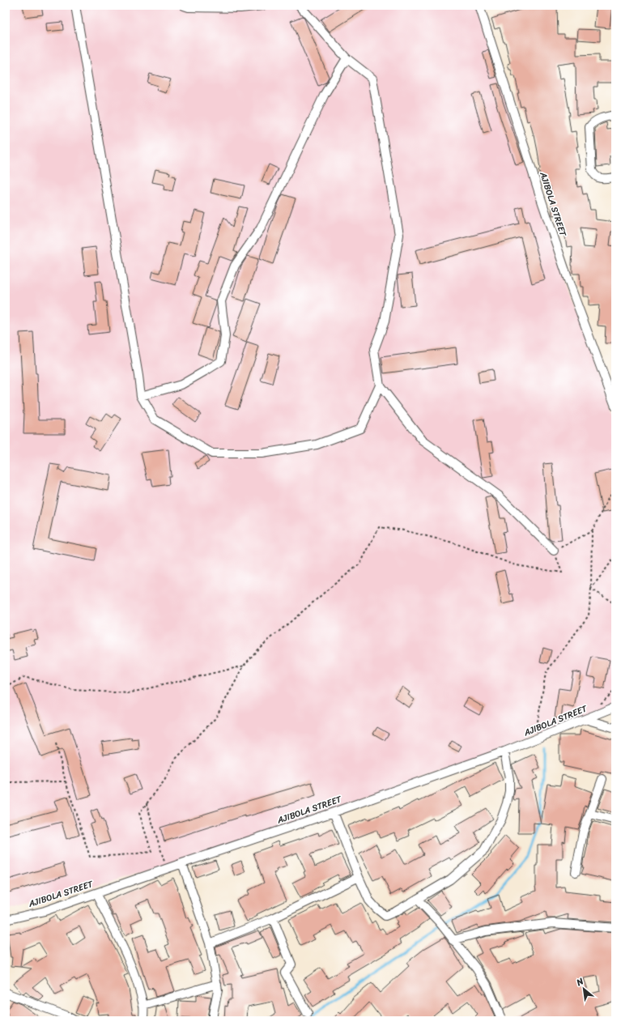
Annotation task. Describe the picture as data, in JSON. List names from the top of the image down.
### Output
{
  "streets": {
    "street": ["AJIBOLA STREET"]
  },
  "north": "top left"
}
